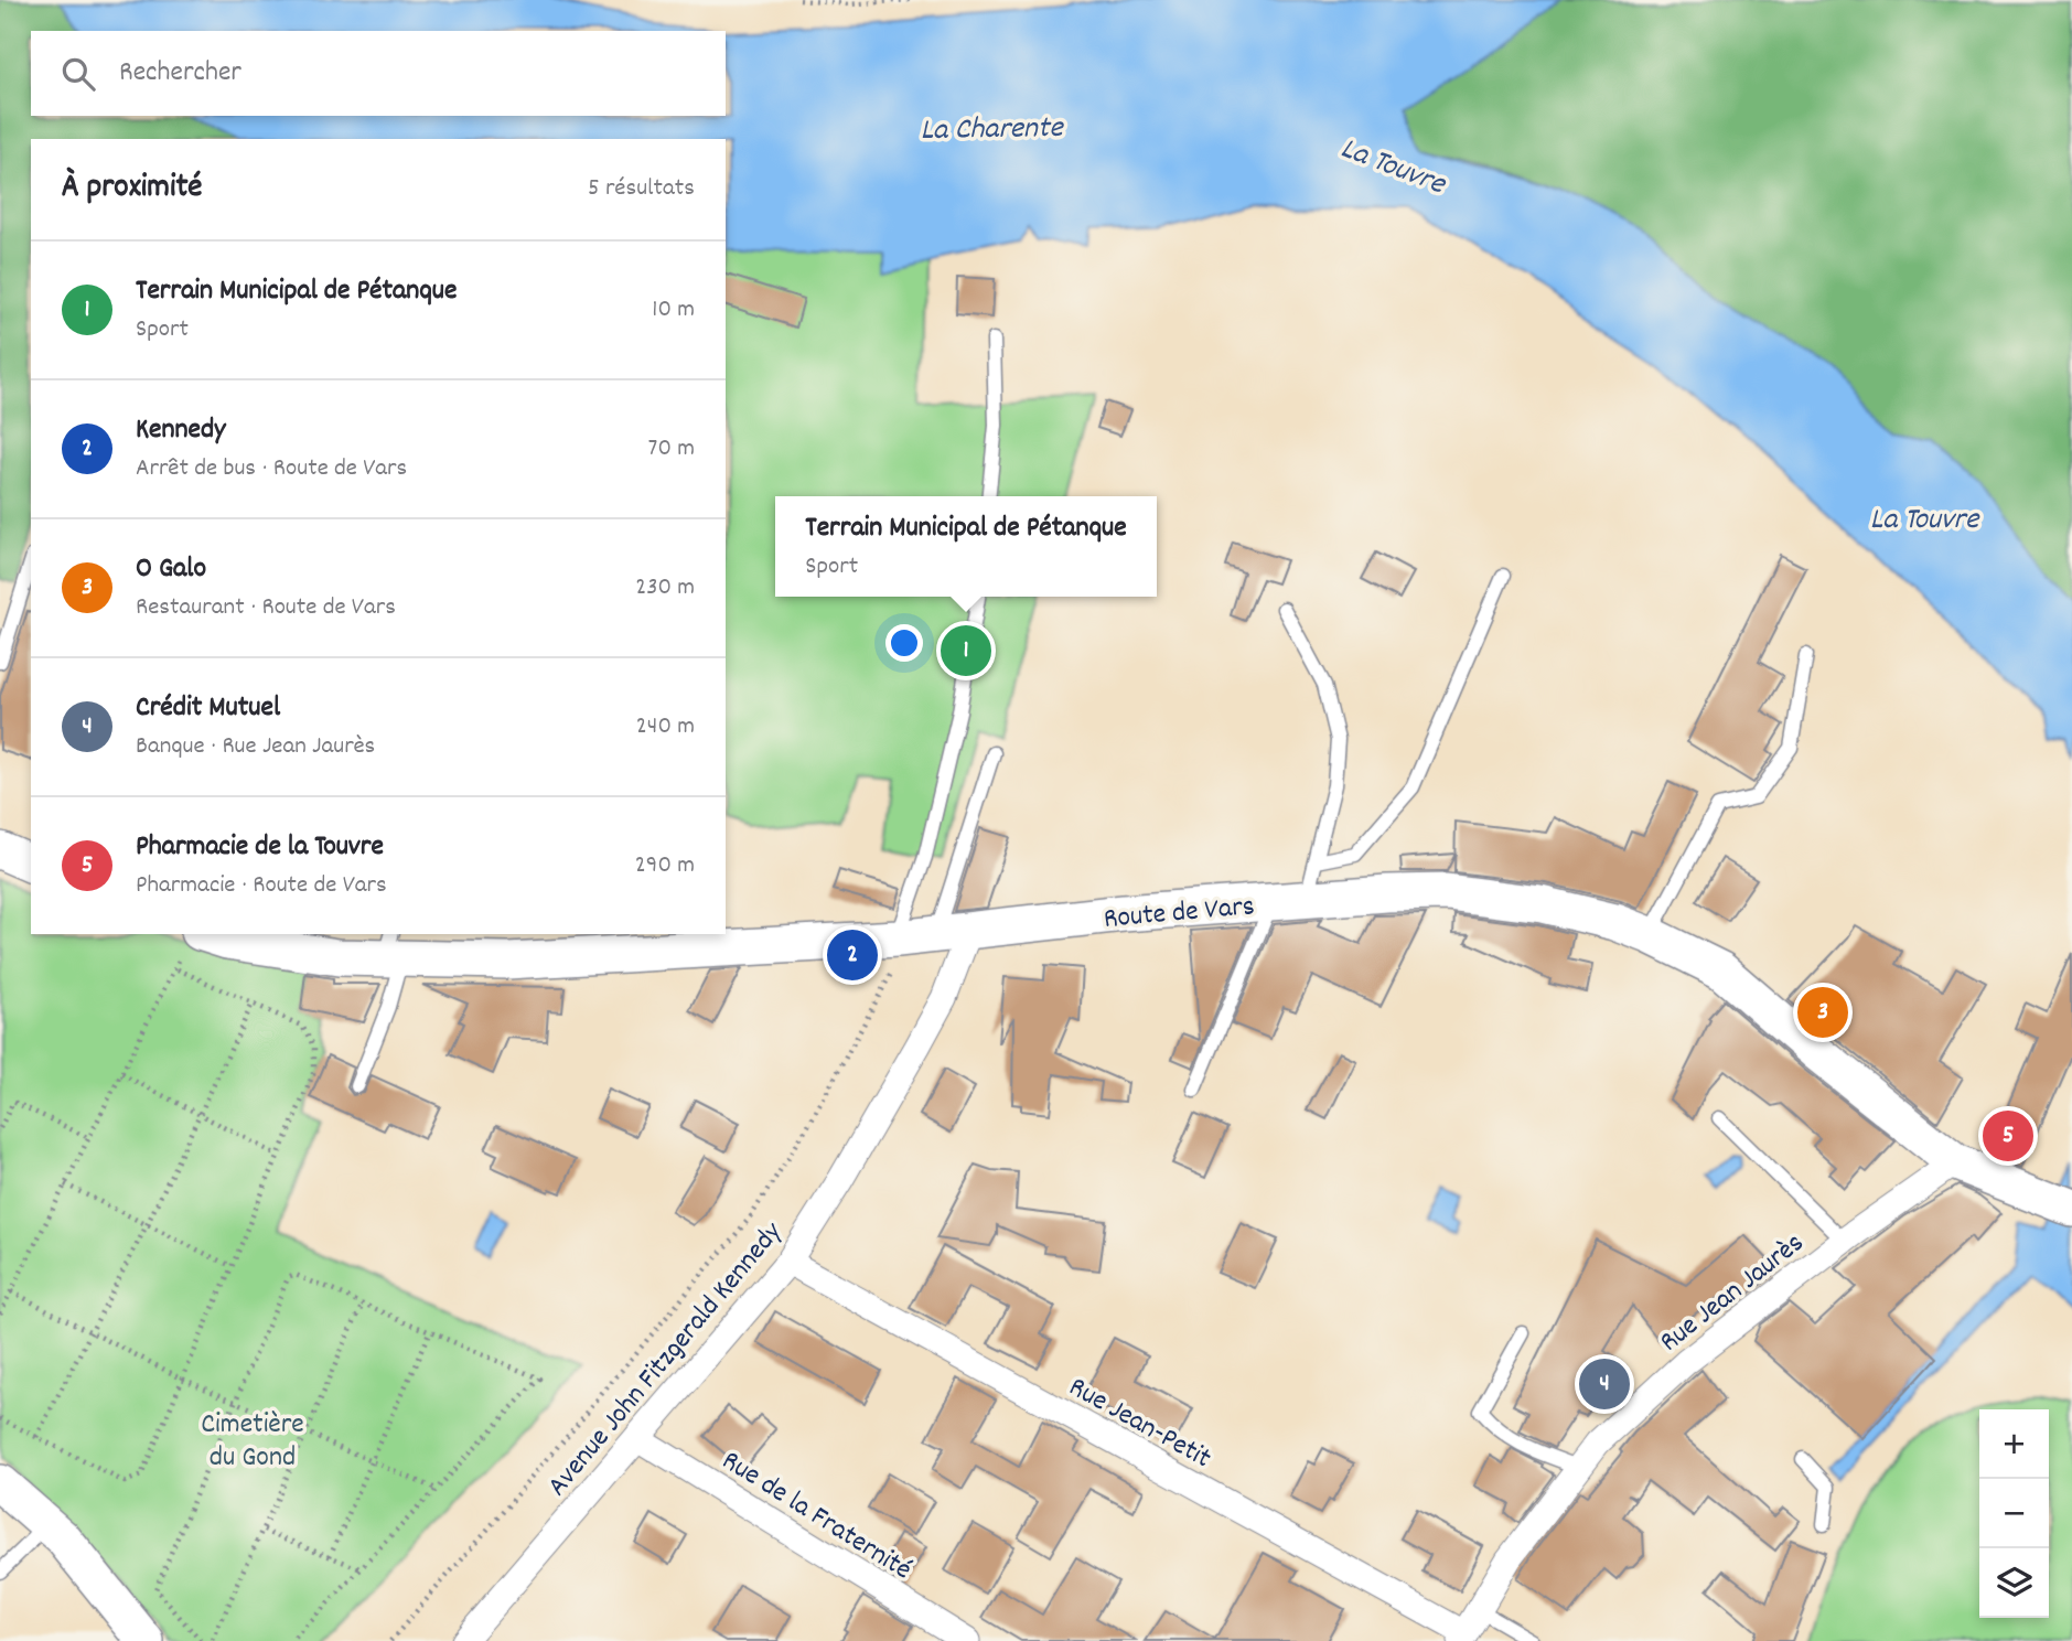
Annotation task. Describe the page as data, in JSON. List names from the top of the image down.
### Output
{
  "streets": {
    "main road": ["Route de Vars"],
    "street": [
      "Rue Jean Jaurès",
      "Avenue John Fitzgerald Kennedy",
      "Rue Jean-Petit",
      "Rue de la Fraternité"
    ]
  },
  "crossings": [
    ["Route de Vars", "Rue Jean Jaurès"],
    ["Route de Vars", "Avenue John Fitzgerald Kennedy"],
    ["Rue Jean Jaurès", "Rue Jean-Petit"],
    ["Avenue John Fitzgerald Kennedy", "Rue Jean-Petit"],
    ["Avenue John Fitzgerald Kennedy", "Rue de la Fraternité"]
  ],
  "water": ["La Charente", "La Touvre"],
  "parks": ["Cimetière du Gond"],
  "page": {
    "search": "Rechercher",
    "heading": ["À proximité", "5 résultats"],
    "list": [
      {
        "mark": "1",
        "name": "Terrain Municipal de Pétanque",
        "note": "Sport",
        "value": "10 m"
      },
      {
        "mark": "2",
        "name": "Kennedy",
        "note": "Arrêt de bus · Route de Vars",
        "value": "70 m"
      },
      {
        "mark": "3",
        "name": "O Galo",
        "note": "Restaurant · Route de Vars",
        "value": "230 m"
      },
      {
        "mark": "4",
        "name": "Crédit Mutuel",
        "note": "Banque · Rue Jean Jaurès",
        "value": "240 m"
      },
      {
        "mark": "5",
        "name": "Pharmacie de la Touvre",
        "note": "Pharmacie · Route de Vars",
        "value": "290 m"
      }
    ],
    "popup": ["Terrain Municipal de Pétanque", "Sport"],
    "pins": [
      "1",
      "2",
      "3",
      "5",
      "4"
    ],
    "map_buttons": ["+", "−"]
  }
}
